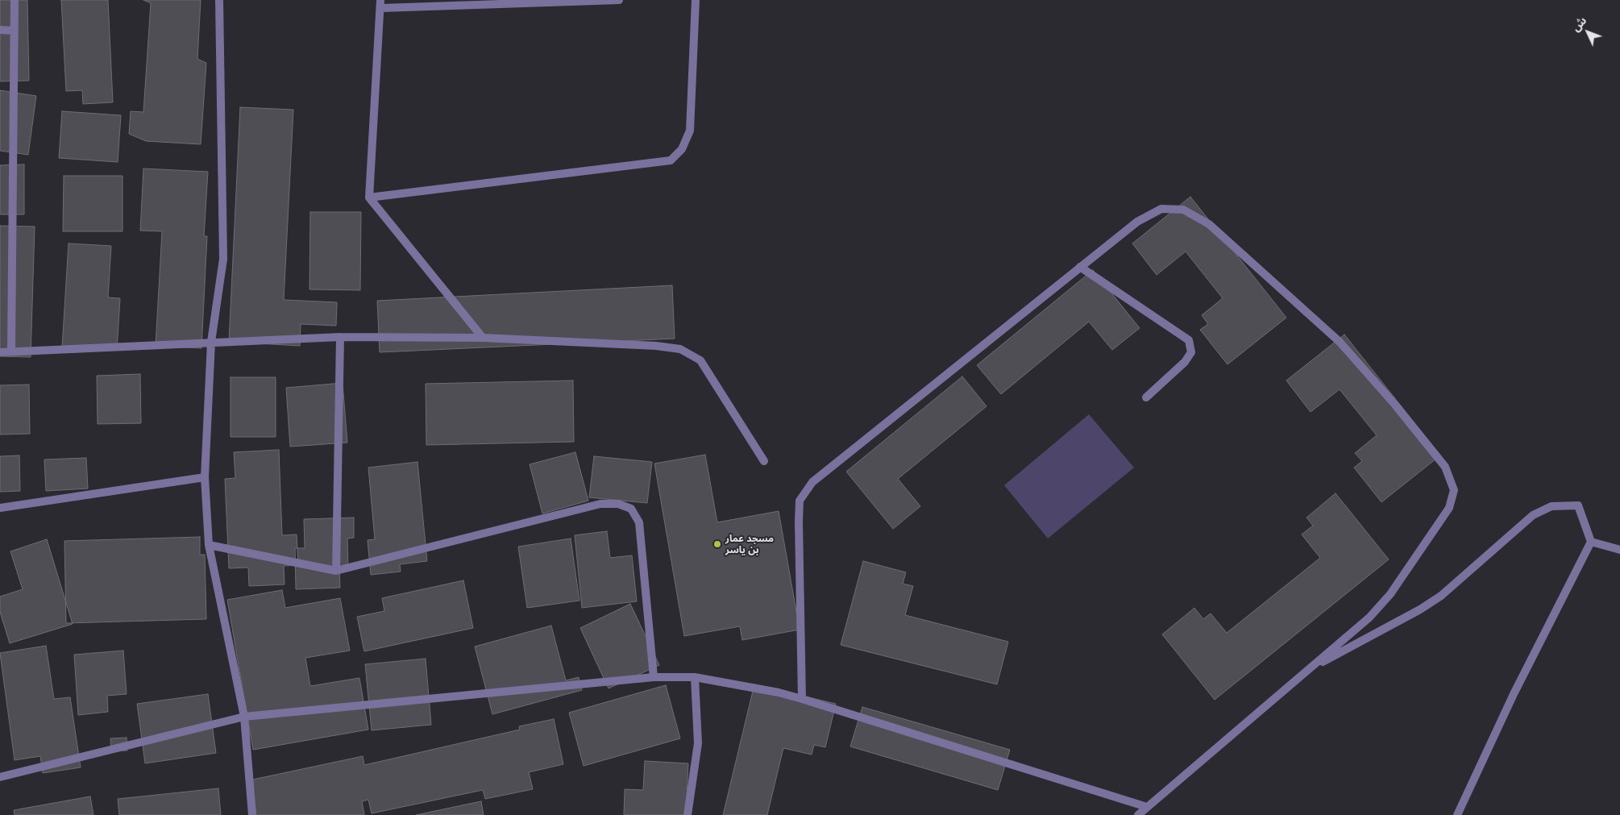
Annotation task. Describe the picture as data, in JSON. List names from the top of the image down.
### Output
{
  "places": ["مسجد عمار بن ياسر"],
  "north": "top left"
}
